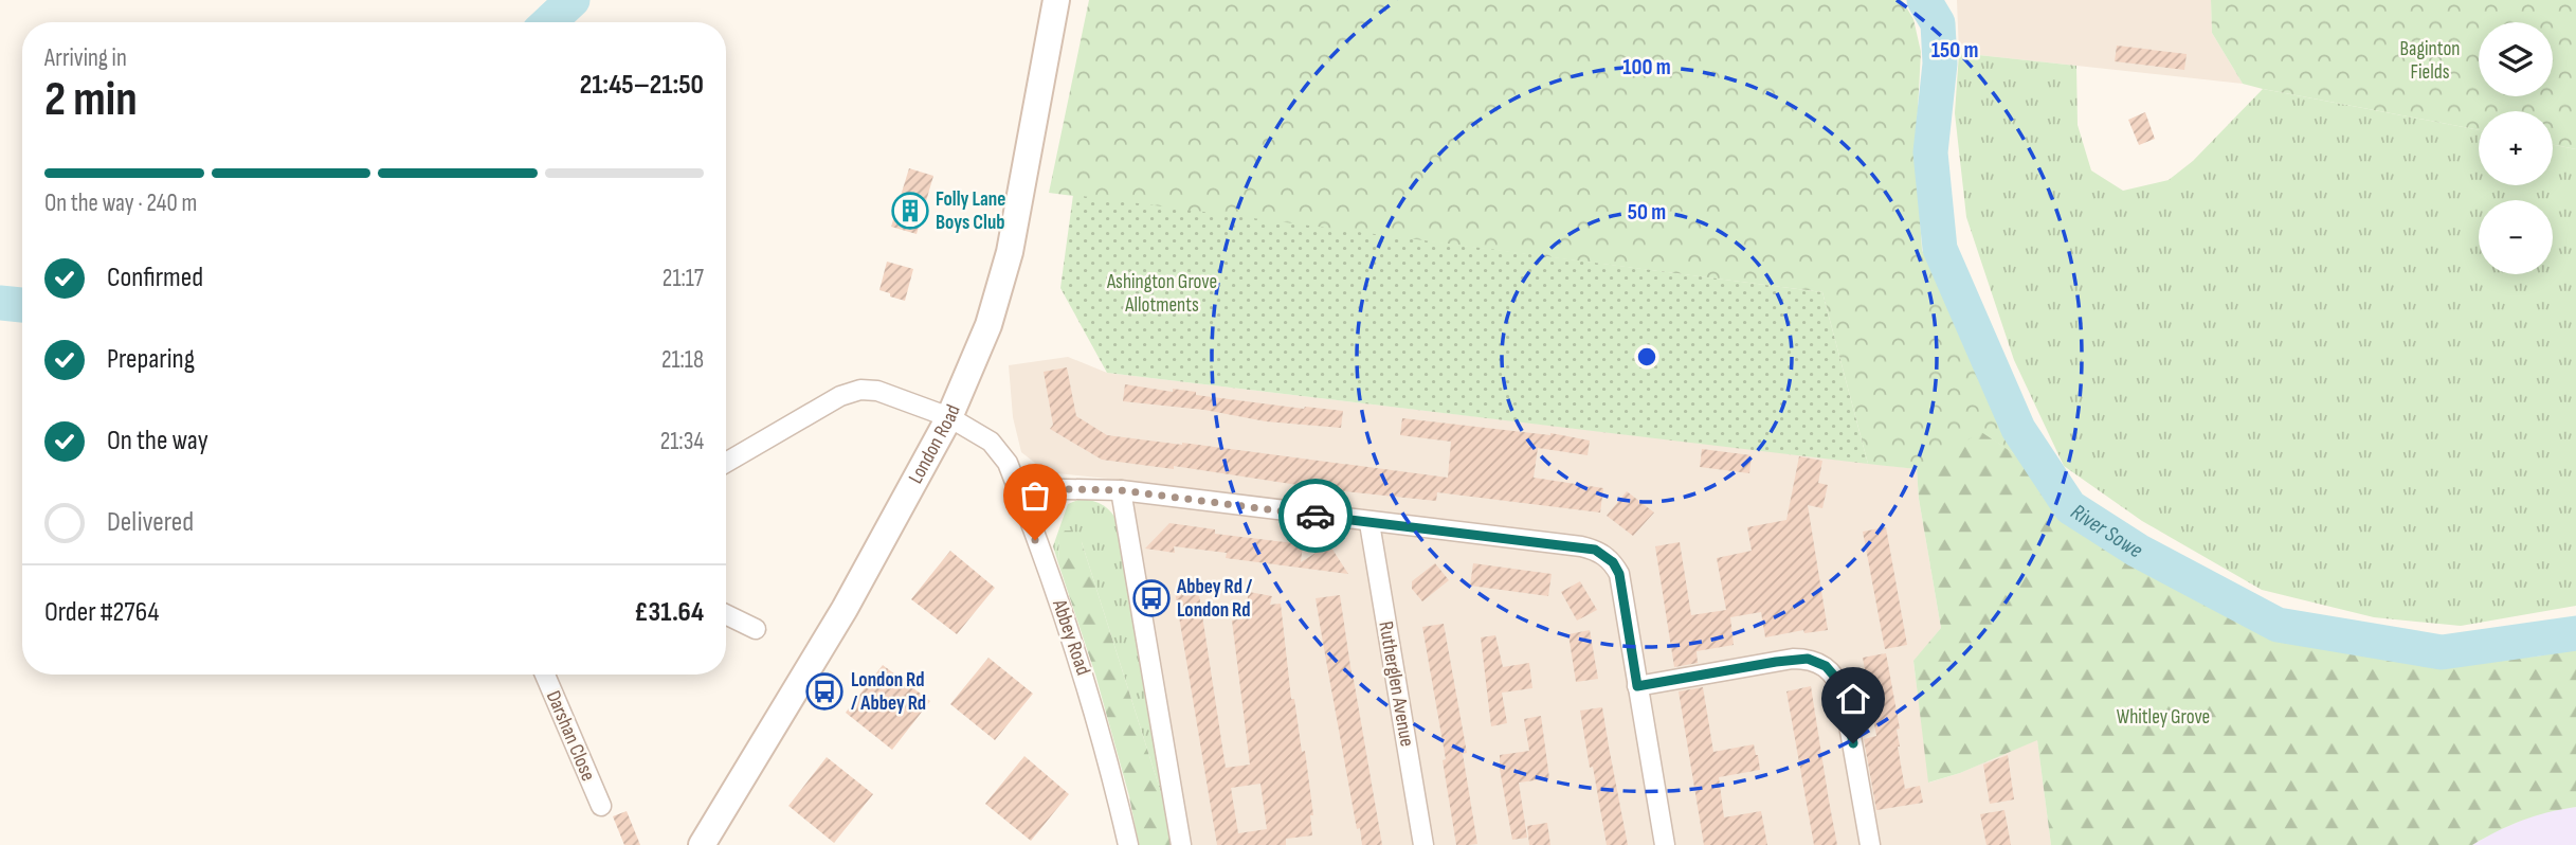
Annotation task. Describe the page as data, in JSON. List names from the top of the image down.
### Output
{
  "streets": {
    "main road": ["London Road"],
    "street": ["Abbey Road", "Rutherglen Avenue", "Darshan Close"]
  },
  "crossings": [
    ["London Road", "Abbey Road"]
  ],
  "water": ["River Sowe"],
  "parks": ["Baginton Fields", "Ashington Grove Allotments", "Whitley Grove"],
  "places": {
    "building": ["Folly Lane Boys Club"],
    "bus stop": ["Abbey Rd / London Rd", "London Rd / Abbey Rd"]
  },
  "page": {
    "map_buttons": ["+", "−"],
    "heading": ["2 min", "Arriving in", "21:45–21:50"],
    "panel": ["Order #2764", "£31.64"],
    "bar": "On the way · 240 m",
    "list": [
      ["Confirmed", "21:17"],
      ["Preparing", "21:18"],
      ["On the way", "21:34"],
      "Delivered"
    ]
  },
  "rings": ["150 m", "100 m", "50 m"]
}
